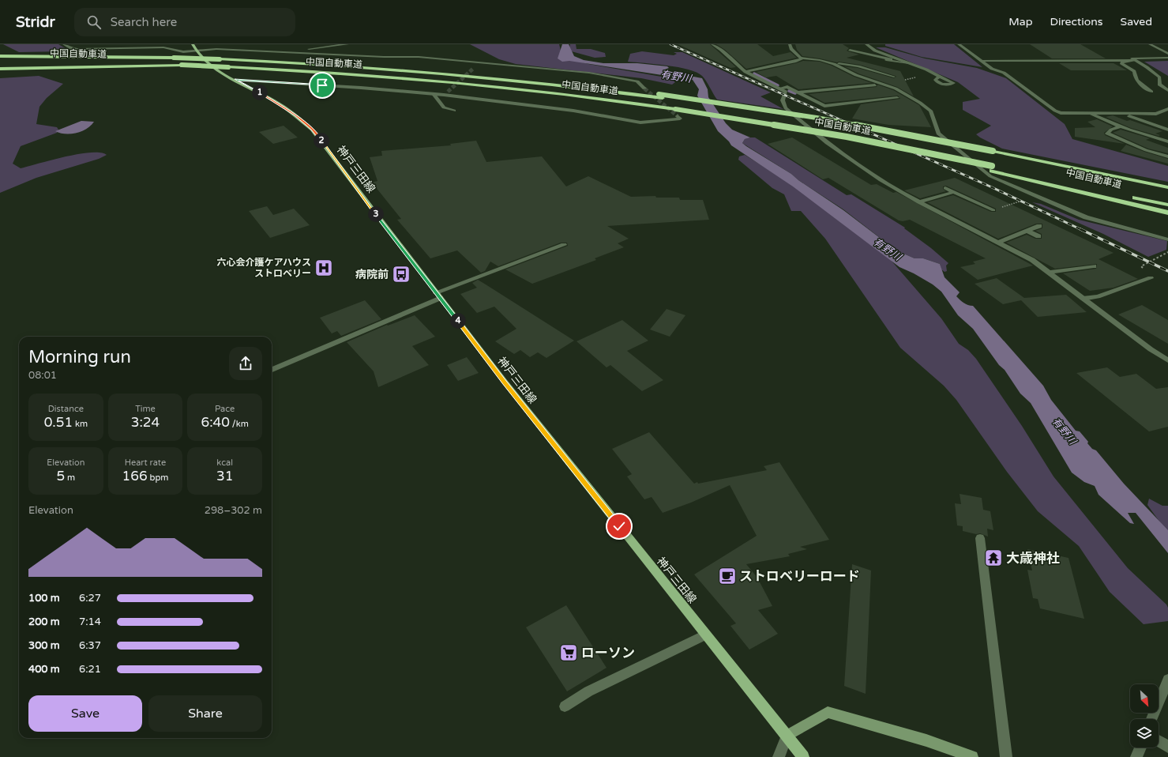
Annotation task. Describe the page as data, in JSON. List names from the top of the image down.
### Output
{
  "streets": {
    "highway": ["中国自動車道"],
    "main road": ["神戸三田線"]
  },
  "water": ["有野川"],
  "places": {
    "hospital": ["六心会介護ケアハウス ストロベリー"],
    "bus stop": ["病院前"],
    "temple": ["大歳神社"],
    "cafe": ["ストロベリーロード"],
    "supermarket": ["ローソン"]
  },
  "north": "bottom right",
  "page": {
    "header": "Stridr",
    "search": "Search here",
    "nav": ["Map", "Directions", "Saved"],
    "pins": [
      "1",
      "2",
      "3",
      "4"
    ],
    "heading": ["Morning run", "08:01"],
    "stats": [
      ["Distance", "0.51 km"],
      ["Time", "3:24"],
      ["Pace", "6:40 /km"],
      ["Elevation", "5 m"],
      ["Heart rate", "166 bpm"],
      ["kcal", "31"]
    ],
    "chart": ["Elevation", "298–302 m"],
    "list": [
      {
        "name": "100 m",
        "note": "6:27"
      },
      {
        "name": "200 m",
        "note": "7:14"
      },
      {
        "name": "300 m",
        "note": "6:37"
      },
      {
        "name": "400 m",
        "note": "6:21"
      }
    ],
    "buttons": ["Save", "Share"]
  }
}
